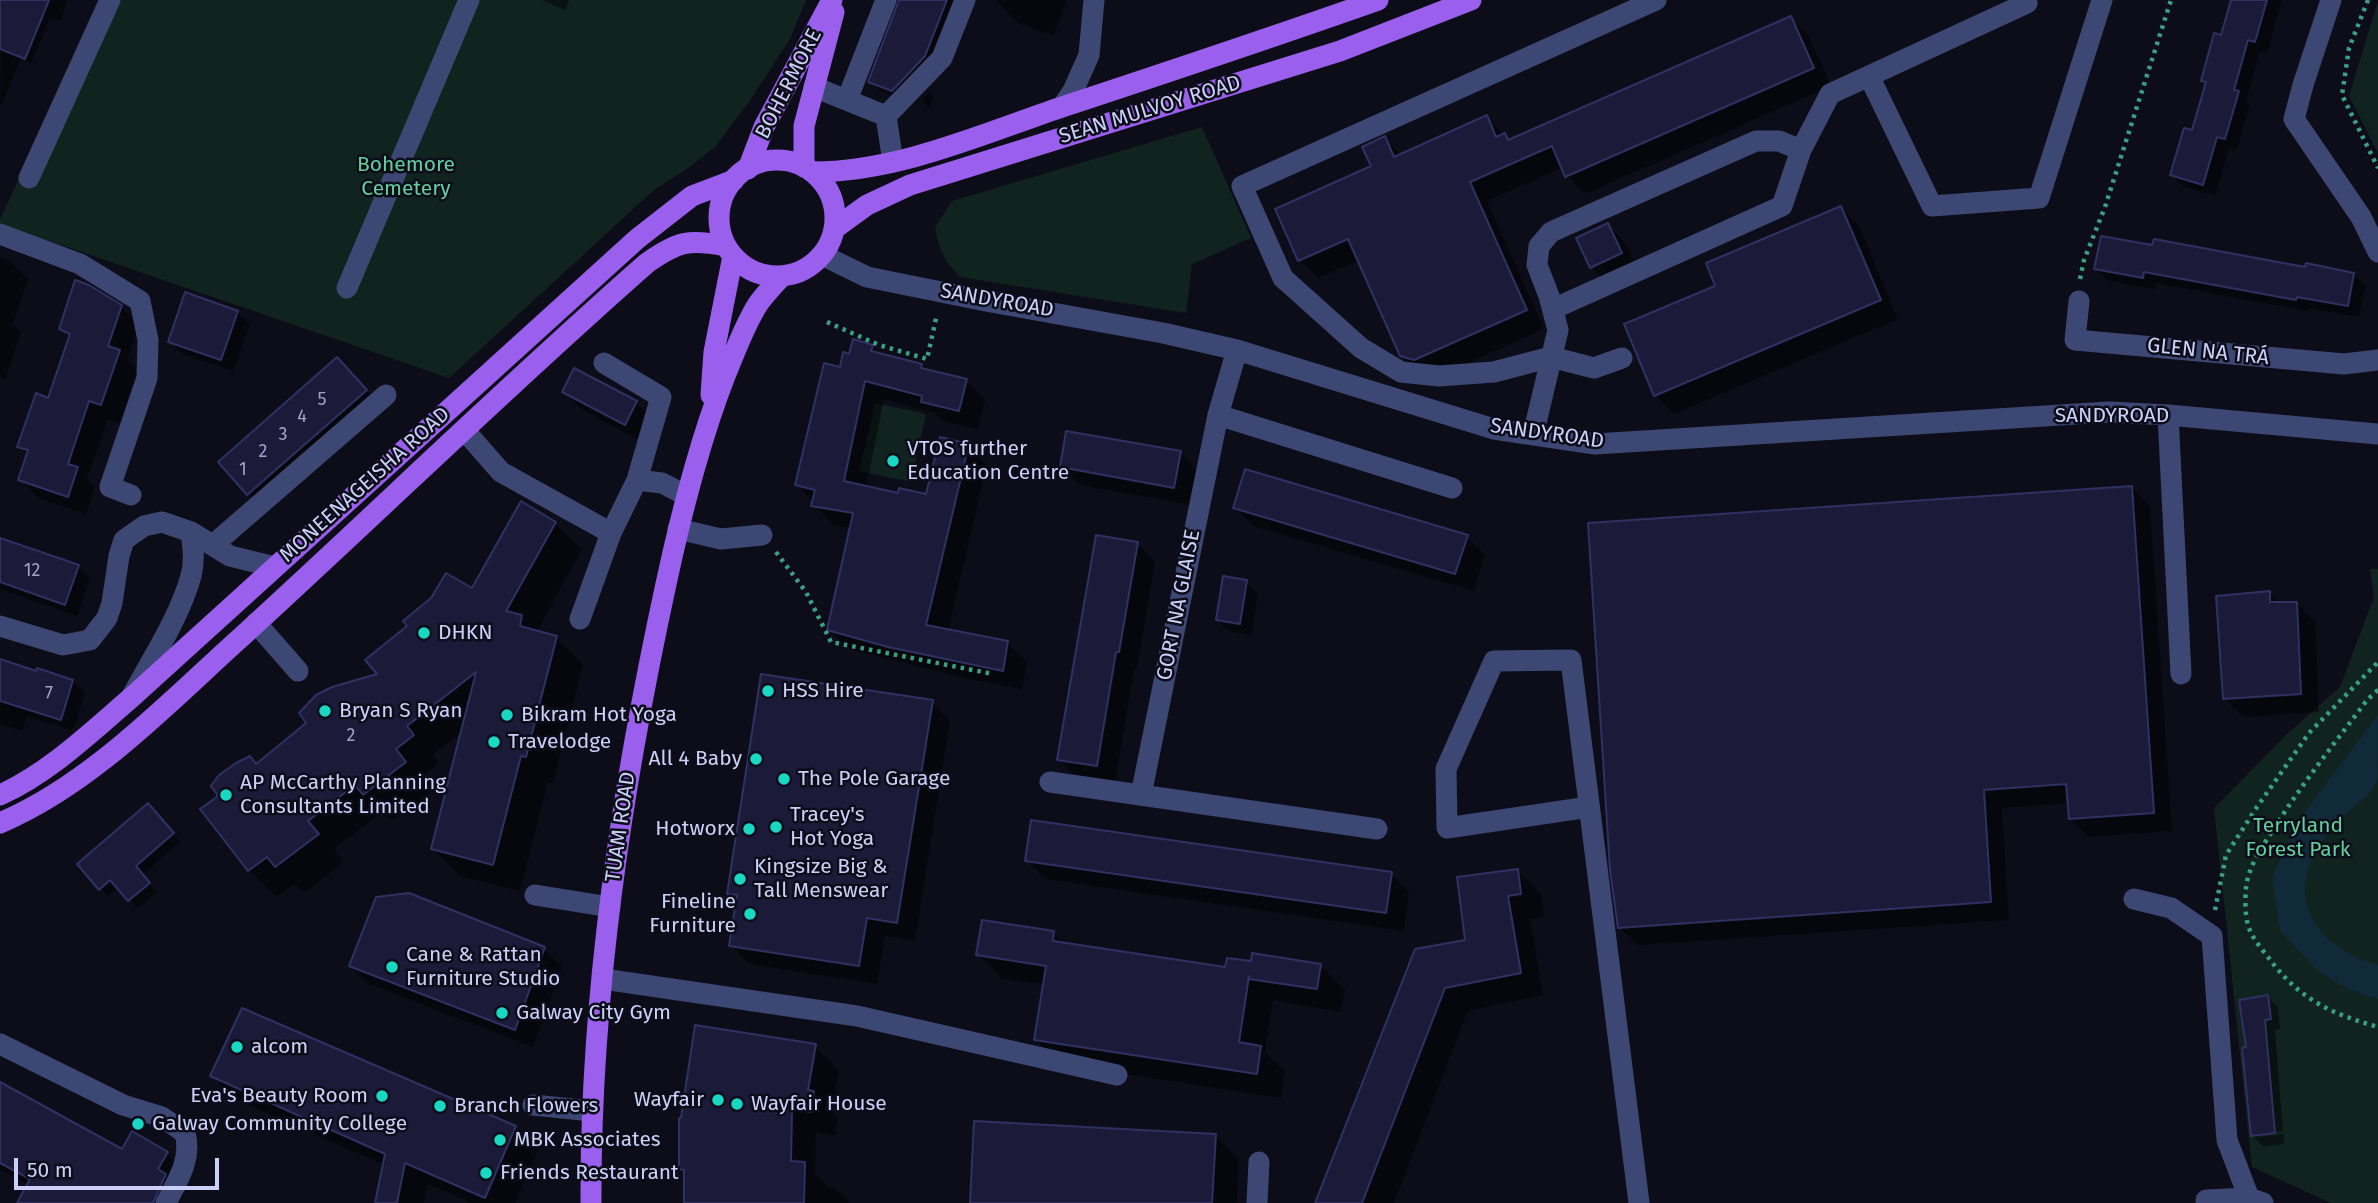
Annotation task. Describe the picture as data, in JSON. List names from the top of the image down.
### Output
{
  "streets": {
    "main road": [
      "BOHERMORE",
      "SEAN MULVOY ROAD",
      "MONEENAGEISHA ROAD",
      "TUAM ROAD"
    ],
    "street": ["SANDYROAD", "GLEN NA TRÁ", "GORT NA GLAISE"]
  },
  "crossings": [
    ["BOHERMORE", "SEAN MULVOY ROAD"],
    ["BOHERMORE", "SANDYROAD"],
    ["BOHERMORE", "MONEENAGEISHA ROAD"],
    ["BOHERMORE", "TUAM ROAD"],
    ["SEAN MULVOY ROAD", "SANDYROAD"],
    ["SEAN MULVOY ROAD", "MONEENAGEISHA ROAD"],
    ["SEAN MULVOY ROAD", "TUAM ROAD"],
    ["SANDYROAD", "MONEENAGEISHA ROAD"],
    ["SANDYROAD", "GORT NA GLAISE"],
    ["SANDYROAD", "TUAM ROAD"],
    ["MONEENAGEISHA ROAD", "TUAM ROAD"]
  ],
  "parks": ["Bohemore Cemetery", "Terryland Forest Park"],
  "places": [
    "VTOS further Education Centre",
    "DHKN",
    "HSS Hire",
    "Bryan S Ryan",
    "Bikram Hot Yoga",
    "Travelodge",
    "All 4 Baby",
    "The Pole Garage",
    "AP McCarthy Planning Consultants Limited",
    "Tracey's Hot Yoga",
    "Hotworx",
    "Kingsize Big & Tall Menswear",
    "Fineline Furniture",
    "Cane & Rattan Furniture Studio",
    "Galway City Gym",
    "alcom",
    "Eva's Beauty Room",
    "Wayfair",
    "Wayfair House",
    "Branch Flowers",
    "Galway Community College",
    "MBK Associates",
    "Friends Restaurant"
  ],
  "house_numbers": [
    "5",
    "4",
    "3",
    "2",
    "1",
    "12",
    "7",
    "2"
  ],
  "scale_bar": "50 m"
}
